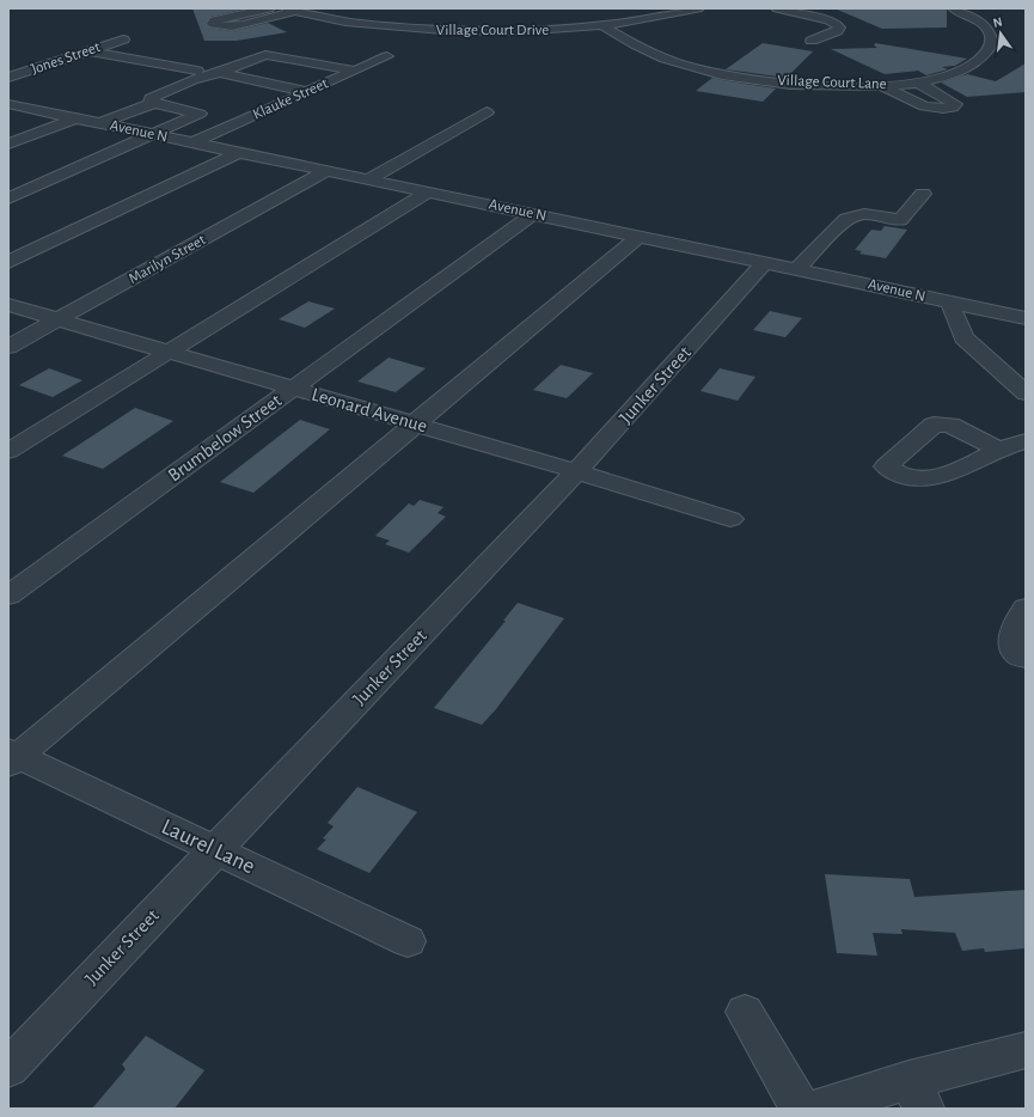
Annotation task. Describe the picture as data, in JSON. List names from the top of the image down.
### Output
{
  "streets": {
    "street": [
      "Village Court Drive",
      "Jones Street",
      "Village Court Lane",
      "Klauke Street",
      "Avenue N",
      "Marilyn Street",
      "Junker Street",
      "Leonard Avenue",
      "Brumbelow Street",
      "Laurel Lane"
    ]
  },
  "crossings": [
    ["Village Court Drive", "Village Court Lane"],
    ["Klauke Street", "Avenue N"],
    ["Avenue N", "Marilyn Street"],
    ["Avenue N", "Junker Street"],
    ["Avenue N", "Brumbelow Street"],
    ["Marilyn Street", "Leonard Avenue"],
    ["Junker Street", "Leonard Avenue"],
    ["Junker Street", "Laurel Lane"],
    ["Leonard Avenue", "Brumbelow Street"]
  ],
  "north": "top"
}
